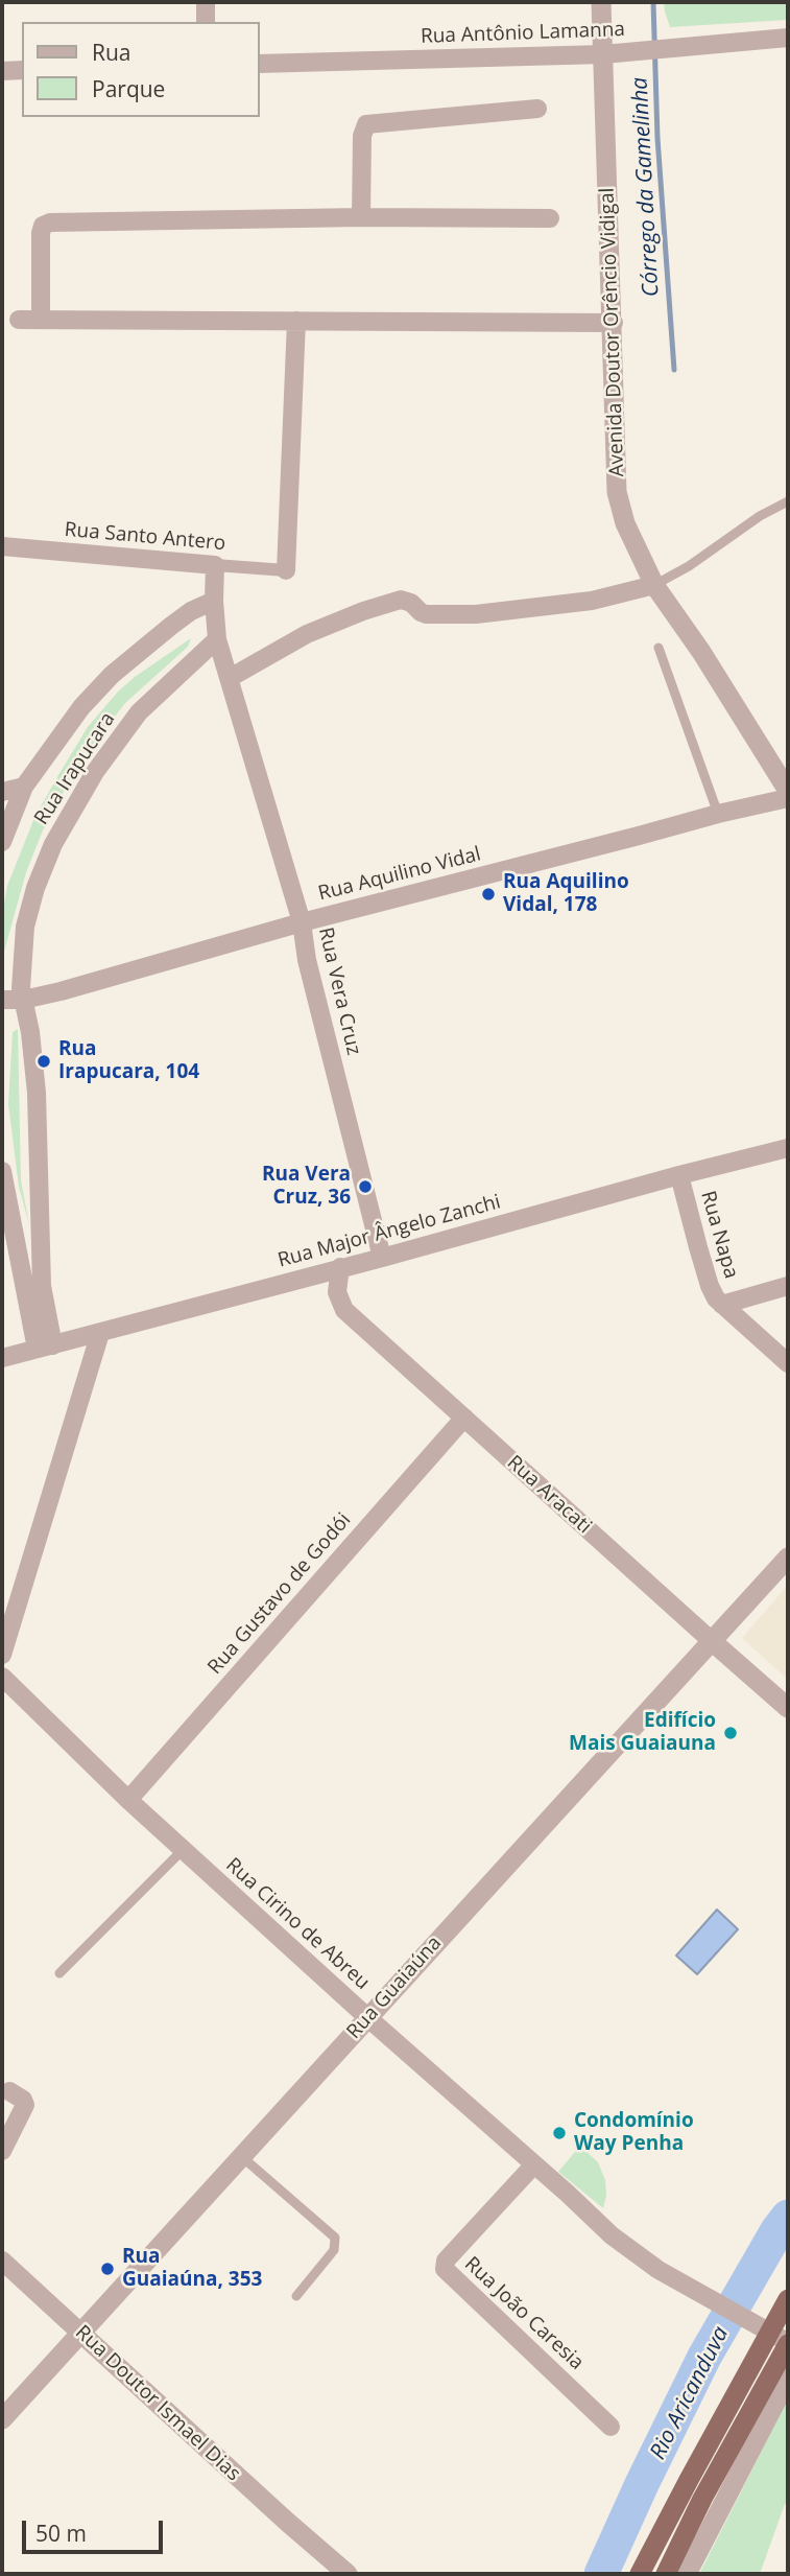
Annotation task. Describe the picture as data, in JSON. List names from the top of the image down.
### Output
{
  "streets": {
    "street": [
      "Rua Antônio Lamanna",
      "Avenida Doutor Orêncio Vidigal",
      "Rua Santo Antero",
      "Rua Irapucara",
      "Rua Aquilino Vidal",
      "Rua Vera Cruz",
      "Rua Major Ângelo Zanchi",
      "Rua Napa",
      "Rua Aracati",
      "Rua Gustavo de Godói",
      "Rua Cirino de Abreu",
      "Rua Guaiaúna",
      "Rua João Caresia",
      "Rua Doutor Ismael Dias"
    ]
  },
  "crossings": [
    ["Rua Antônio Lamanna", "Avenida Doutor Orêncio Vidigal"],
    ["Rua Santo Antero", "Rua Vera Cruz"],
    ["Rua Irapucara", "Rua Aquilino Vidal"],
    ["Rua Irapucara", "Rua Vera Cruz"],
    ["Rua Irapucara", "Rua Major Ângelo Zanchi"],
    ["Rua Aquilino Vidal", "Rua Vera Cruz"],
    ["Rua Vera Cruz", "Rua Major Ângelo Zanchi"],
    ["Rua Major Ângelo Zanchi", "Rua Napa"],
    ["Rua Major Ângelo Zanchi", "Rua Aracati"],
    ["Rua Aracati", "Rua Gustavo de Godói"],
    ["Rua Aracati", "Rua Guaiaúna"],
    ["Rua Gustavo de Godói", "Rua Cirino de Abreu"],
    ["Rua Cirino de Abreu", "Rua Guaiaúna"],
    ["Rua Cirino de Abreu", "Rua João Caresia"],
    ["Rua Guaiaúna", "Rua Doutor Ismael Dias"]
  ],
  "water": ["Córrego da Gamelinha", "Rio Aricanduva"],
  "places": [
    "Rua Aquilino Vidal, 178",
    "Rua Irapucara, 104",
    "Rua Vera Cruz, 36",
    "Edifício Mais Guaiauna",
    "Condomínio Way Penha",
    "Rua Guaiaúna, 353"
  ],
  "legend": ["Rua", "Parque"],
  "scale_bar": "50 m"
}
